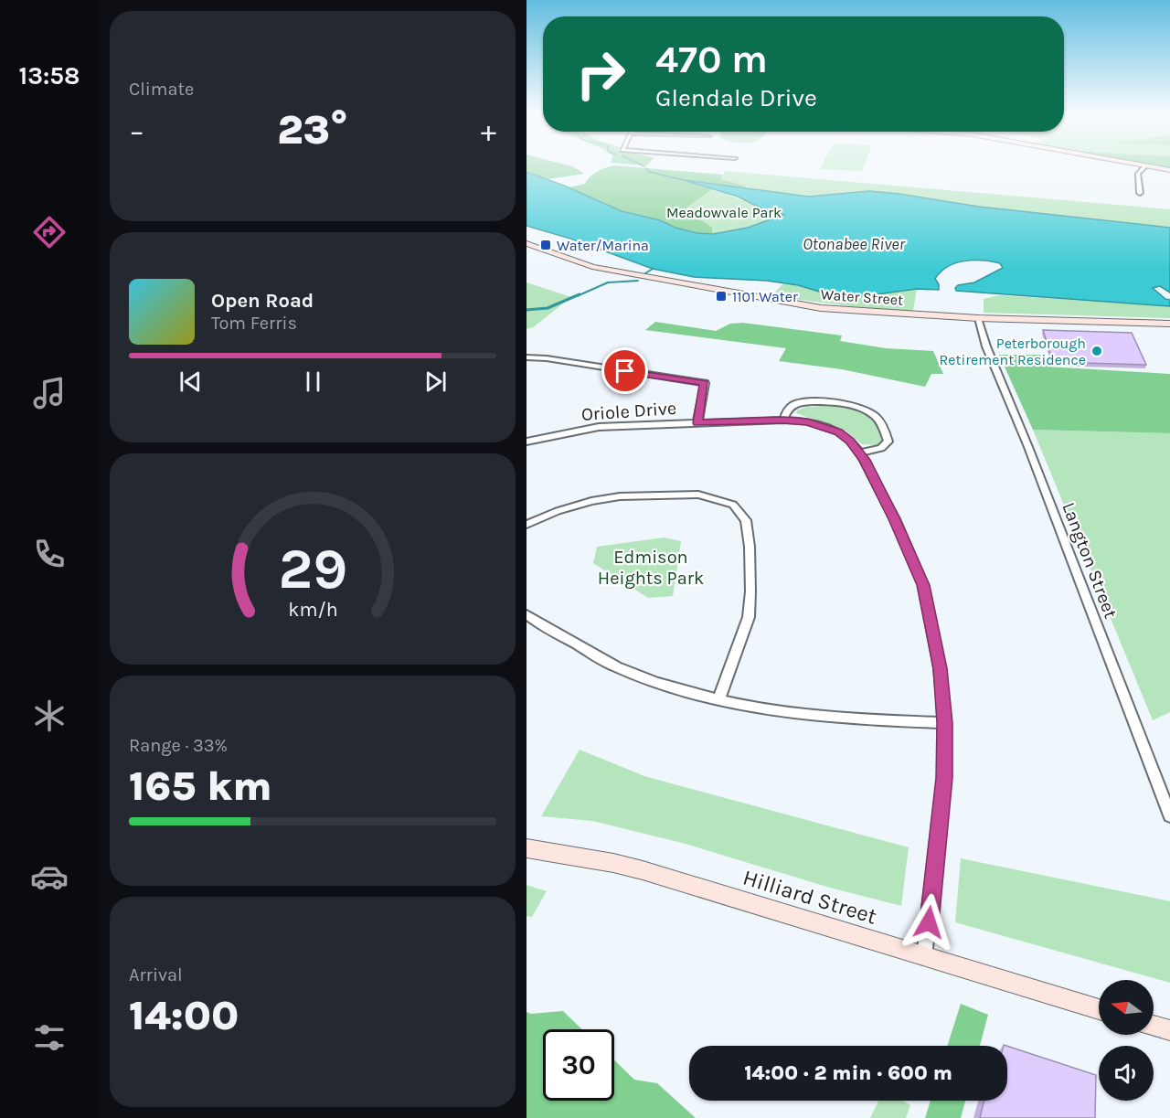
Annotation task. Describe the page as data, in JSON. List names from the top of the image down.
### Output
{
  "streets": {
    "main road": ["Water Street", "Hilliard Street"],
    "street": ["Oriole Drive", "Langton Street"]
  },
  "crossings": [
    ["Water Street", "Langton Street"],
    ["Oriole Drive", "Hilliard Street"]
  ],
  "water": ["Otonabee River"],
  "parks": ["Meadowvale Park", "Edmison Heights Park"],
  "places": {
    "transit": ["Water/Marina", "1101 Water"],
    "other": ["Peterborough Retirement Residence"]
  },
  "north": "left",
  "page": {
    "tabs": "13:58",
    "tile": [
      "Climate",
      ["Range · 33%", "165 km"],
      ["Arrival", "14:00"]
    ],
    "turn": ["470 m", "Glendale Drive"],
    "heat": ["−", "23°", "+"],
    "song": ["Open Road", "Tom Ferris"],
    "limit": "30",
    "trip": "14:00 · 2 min · 600 m",
    "gauge": ["29", "km/h"]
  }
}
